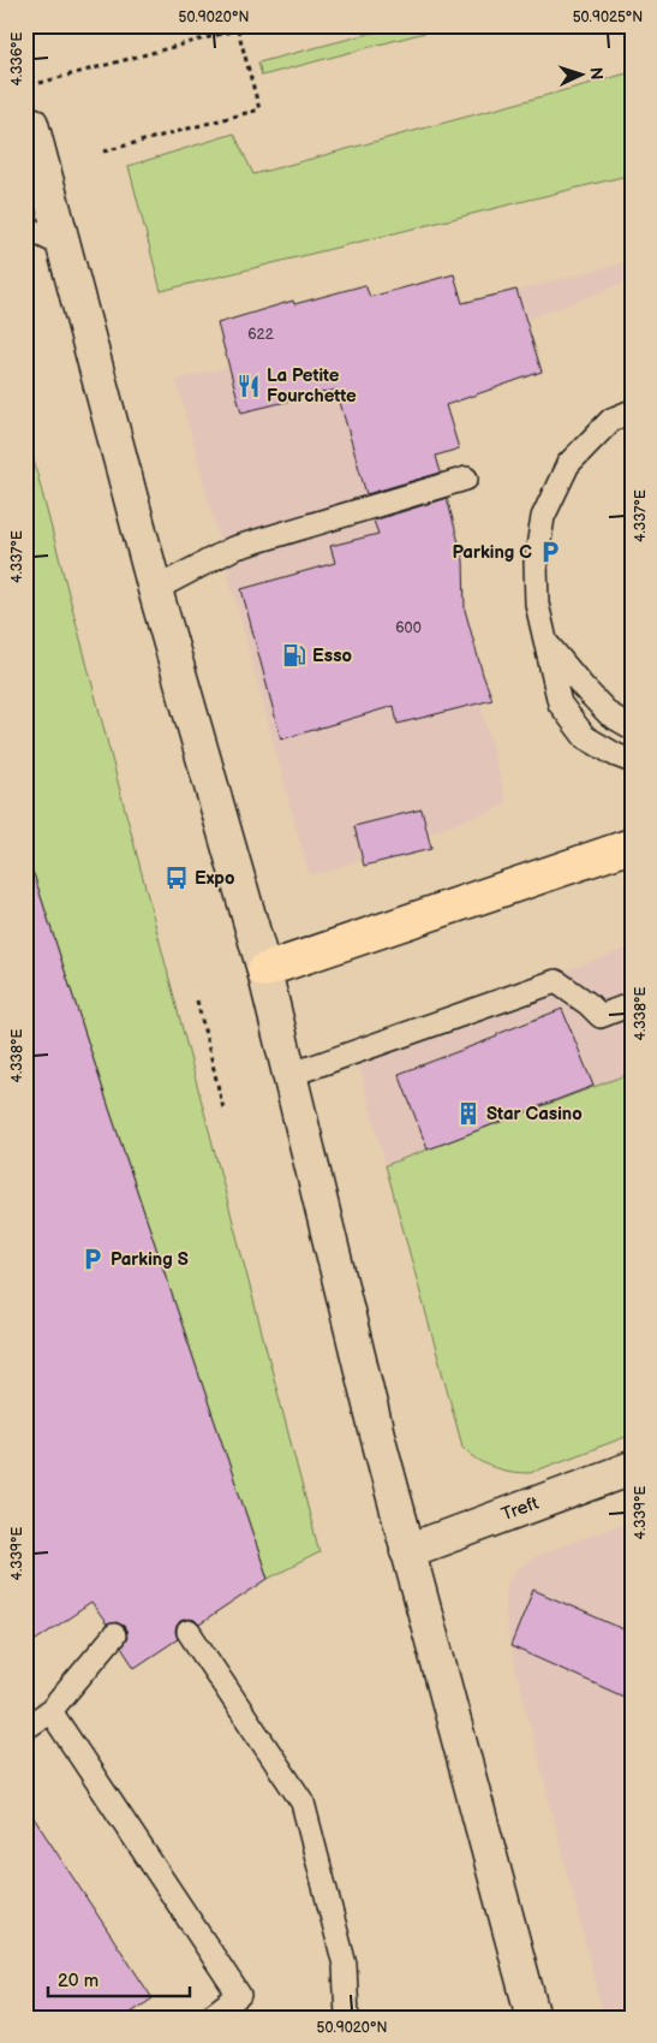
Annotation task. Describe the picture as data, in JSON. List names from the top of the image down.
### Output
{
  "streets": {
    "main road": ["Treft"]
  },
  "places": {
    "restaurant": ["La Petite Fourchette"],
    "parking": ["Parking C", "Parking S"],
    "fuel station": ["Esso"],
    "bus stop": ["Expo"],
    "building": ["Star Casino"]
  },
  "house_numbers": ["622", "600"],
  "scale_bar": "20 m",
  "north": "right",
  "coordinates": [
    "50.9020°N",
    "50.9025°N",
    "4.336°E",
    "4.337°E",
    "4.338°E",
    "4.339°E"
  ]
}
